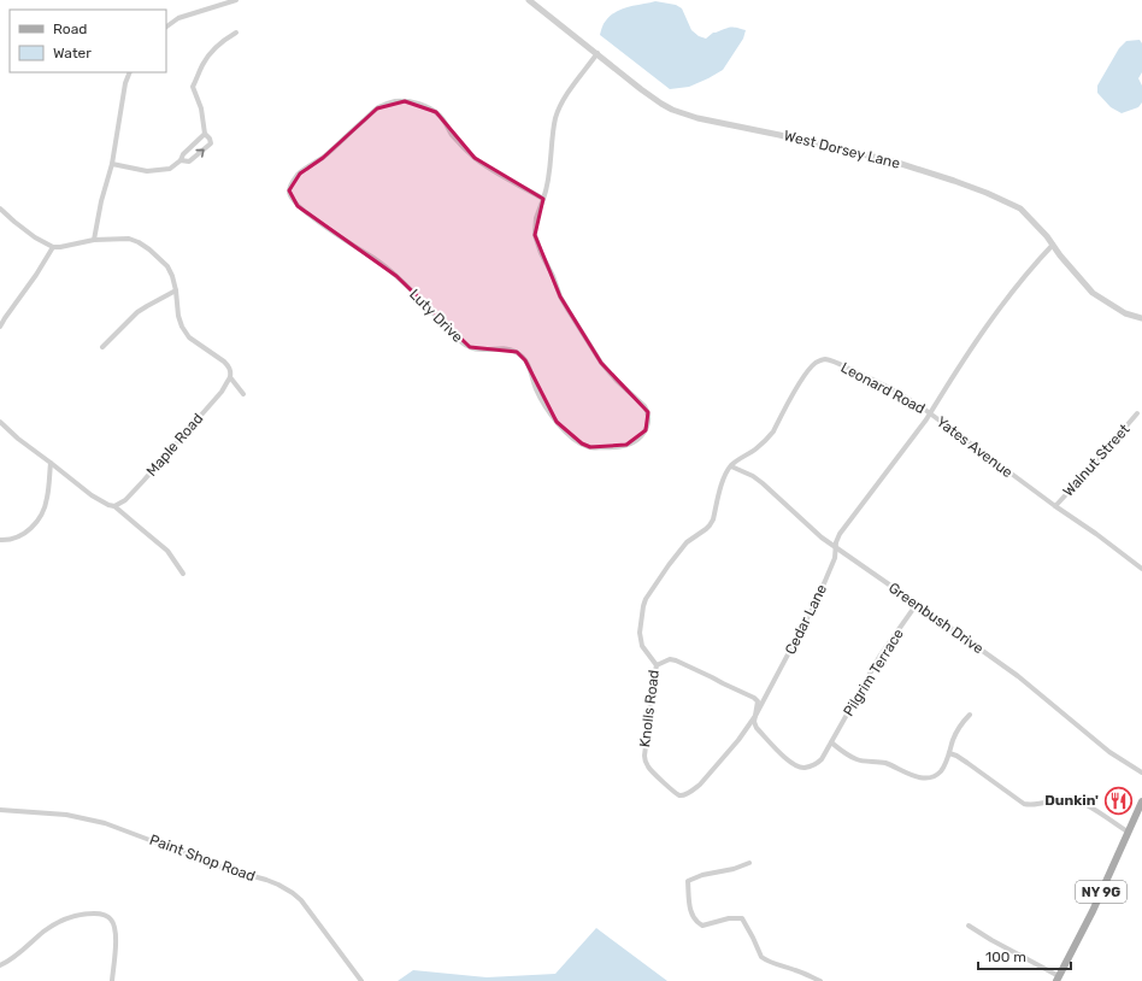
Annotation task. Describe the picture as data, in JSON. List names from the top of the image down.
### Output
{
  "streets": {
    "main road": ["NY 9G"],
    "street": [
      "West Dorsey Lane",
      "Luty Drive",
      "Leonard Road",
      "Maple Road",
      "Yates Avenue",
      "Walnut Street",
      "Greenbush Drive",
      "Cedar Lane",
      "Pilgrim Terrace",
      "Knolls Road",
      "Paint Shop Road"
    ]
  },
  "crossings": [
    ["West Dorsey Lane", "Luty Drive"],
    ["West Dorsey Lane", "Yates Avenue"],
    ["Leonard Road", "Yates Avenue"],
    ["Leonard Road", "Greenbush Drive"],
    ["Leonard Road", "Cedar Lane"],
    ["Leonard Road", "Knolls Road"],
    ["Yates Avenue", "Walnut Street"],
    ["Yates Avenue", "Cedar Lane"],
    ["Greenbush Drive", "Cedar Lane"],
    ["Greenbush Drive", "Pilgrim Terrace"],
    ["Greenbush Drive", "Knolls Road"],
    ["Cedar Lane", "Pilgrim Terrace"],
    ["Cedar Lane", "Knolls Road"]
  ],
  "places": {
    "restaurant": ["Dunkin'"]
  },
  "legend": ["Road", "Water"],
  "scale_bar": "100 m"
}
